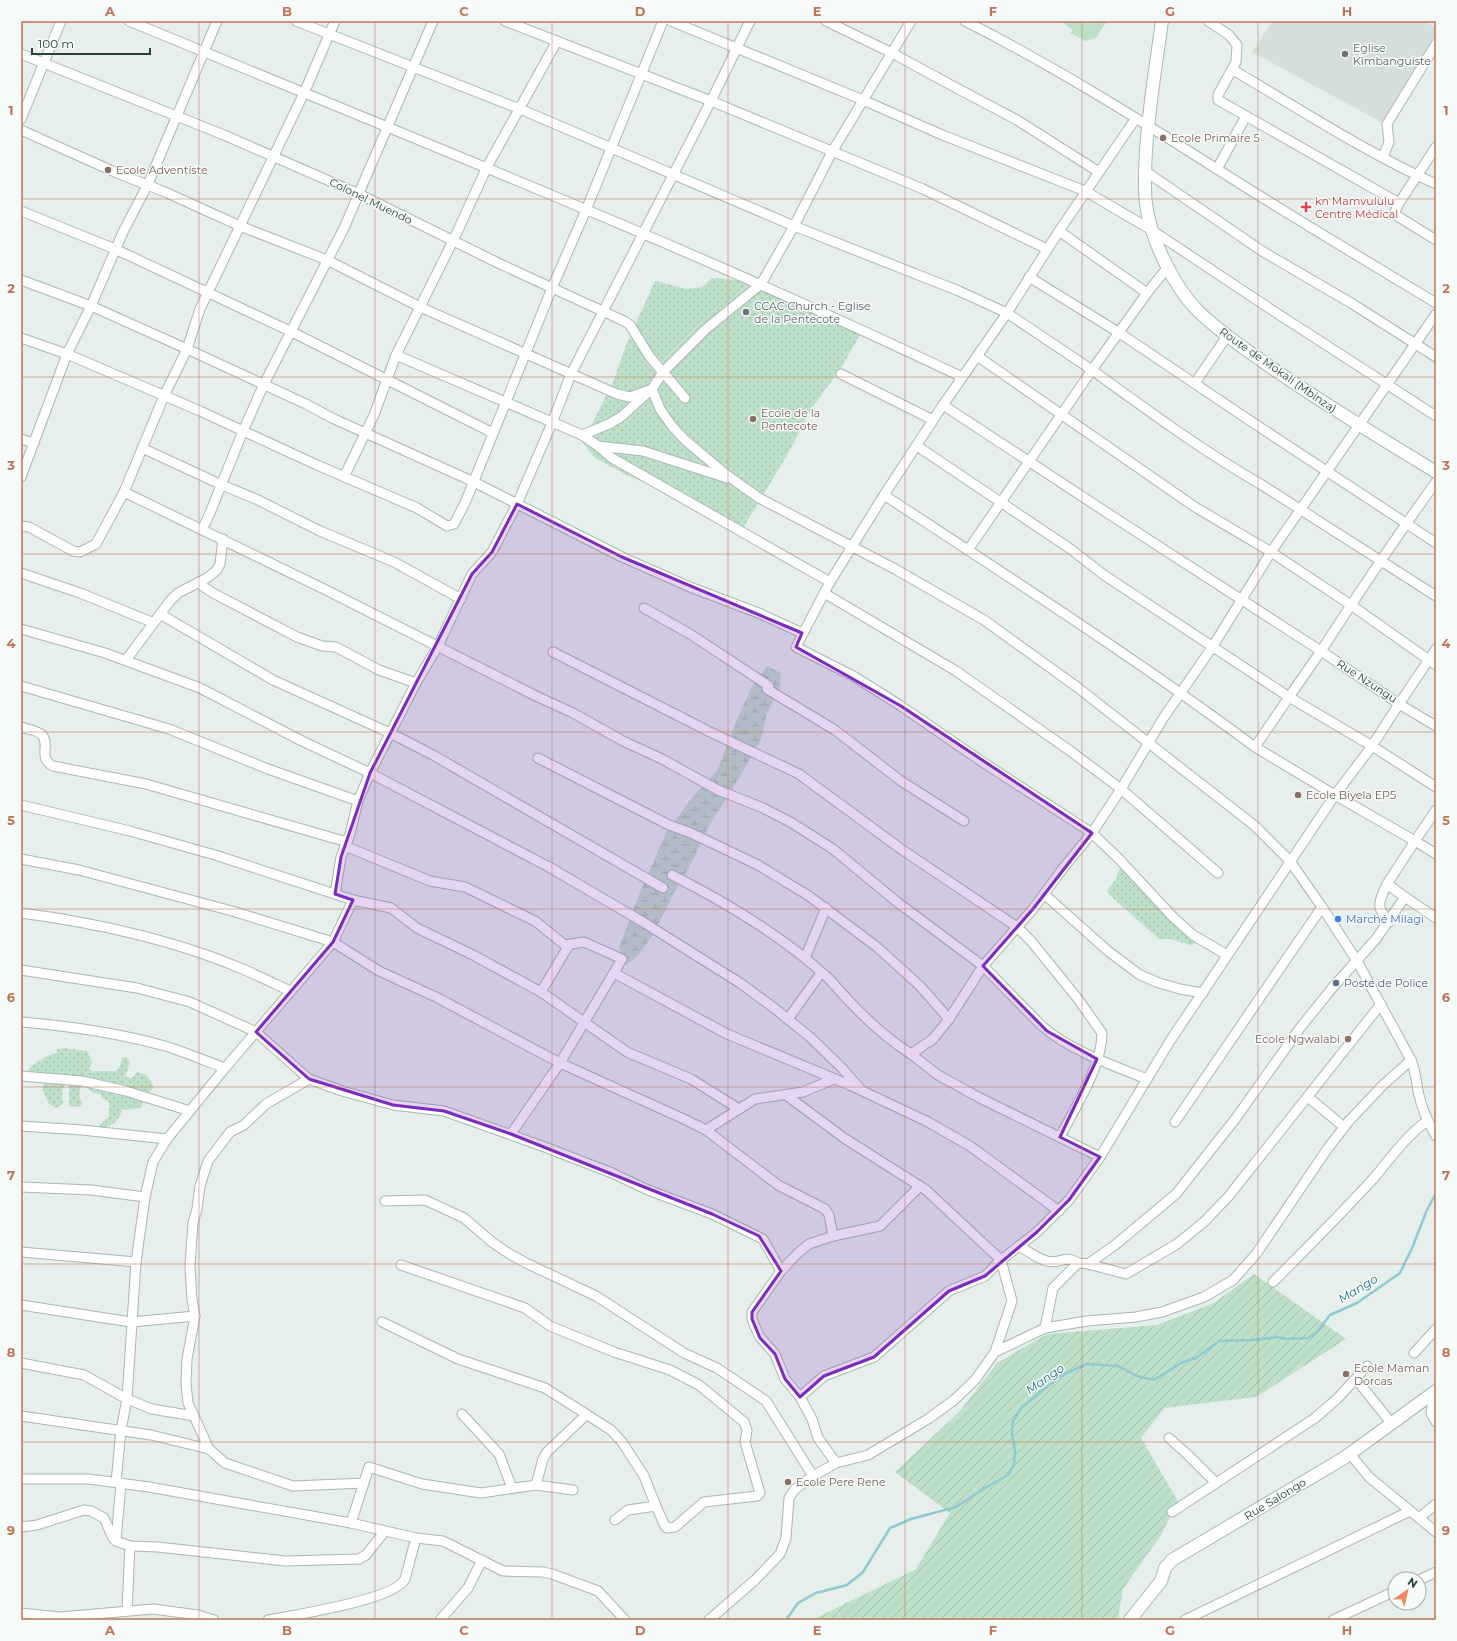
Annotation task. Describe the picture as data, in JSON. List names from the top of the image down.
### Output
{
  "streets": {
    "street": [
      "Colonel Muendo",
      "Route de Mokali (Mbinza)",
      "Rue Nzungu",
      "Rue Salongo"
    ]
  },
  "water": ["Mango"],
  "places": {
    "other": [
      "Eglise Kimbanguiste",
      "Ecole Primaire 5",
      "Ecole Adventiste",
      "CCAC Church - Eglise de la Pentecote",
      "Ecole de la Pentecote",
      "Ecole Biyela EP5",
      "Marché Milagi",
      "Poste de Police",
      "Ecole Ngwalabi",
      "Ecole Maman Dorcas",
      "Ecole Pere Rene"
    ],
    "health": ["kn Mamvululu Centre Médical"]
  },
  "scale_bar": "100 m",
  "north": "top right",
  "grid": {
    "columns": [
      "A",
      "B",
      "C",
      "D",
      "E",
      "F",
      "G",
      "H"
    ],
    "rows": [
      "1",
      "2",
      "3",
      "4",
      "5",
      "6",
      "7",
      "8",
      "9"
    ]
  }
}
